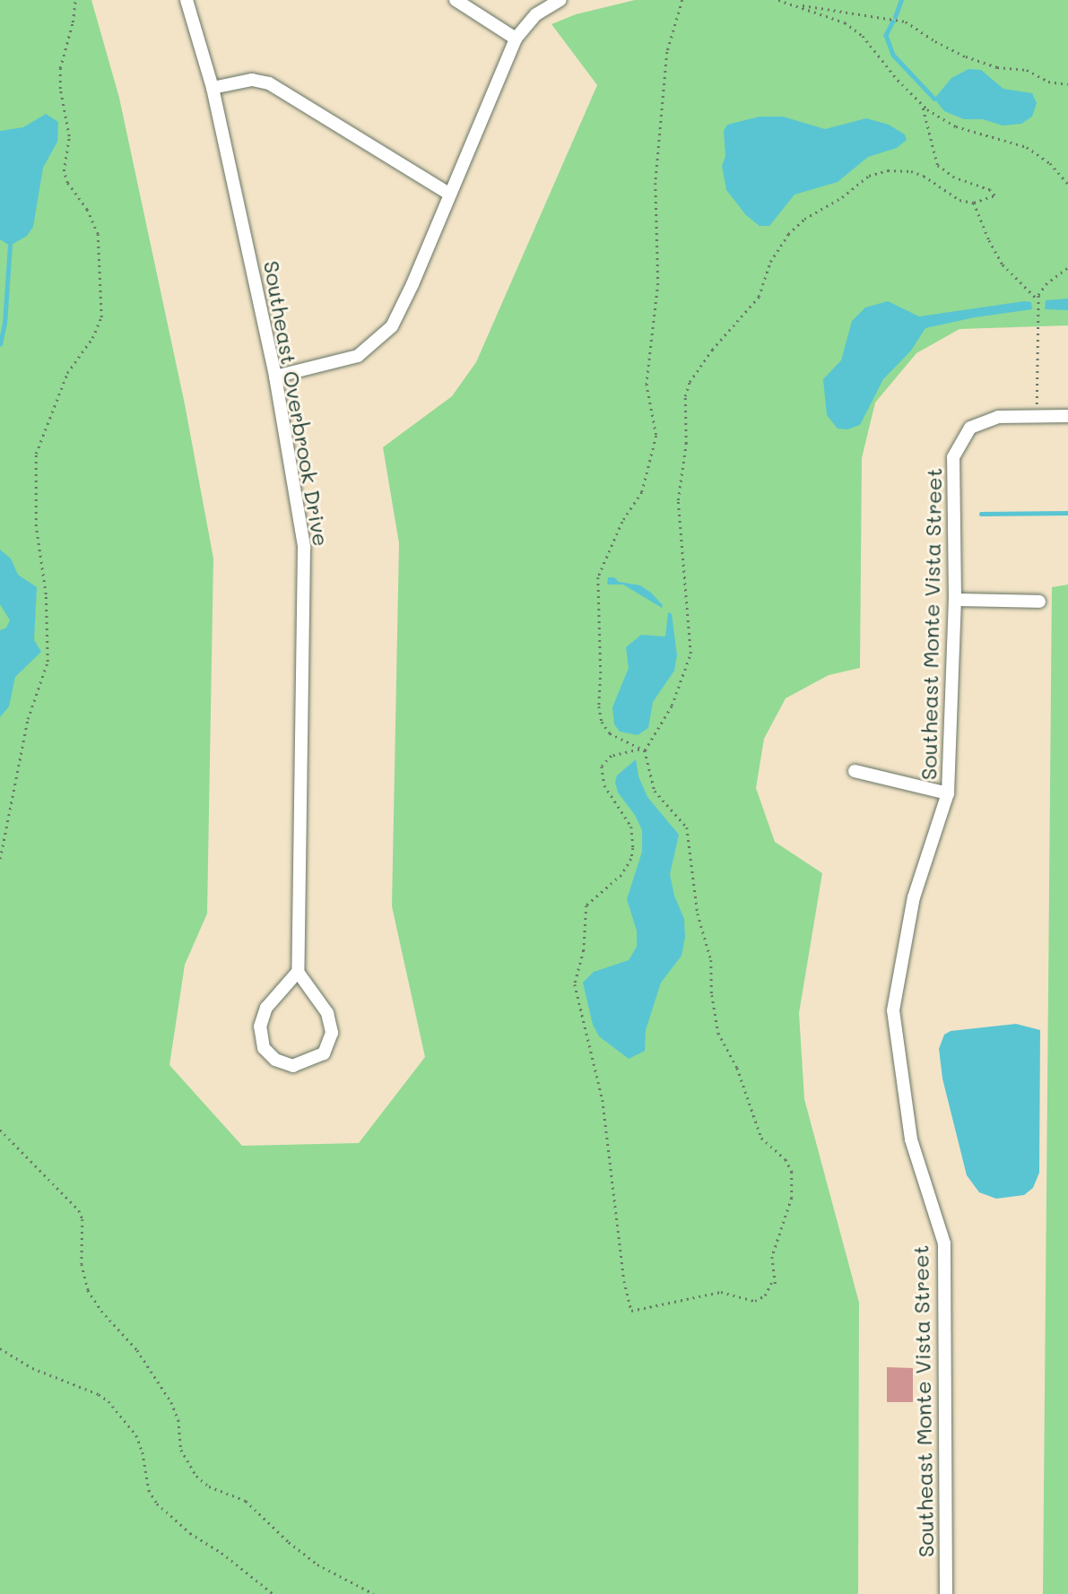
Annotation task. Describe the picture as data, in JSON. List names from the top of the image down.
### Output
{
  "streets": {
    "street": ["Southeast Overbrook Drive", "Southeast Monte Vista Street"]
  }
}
